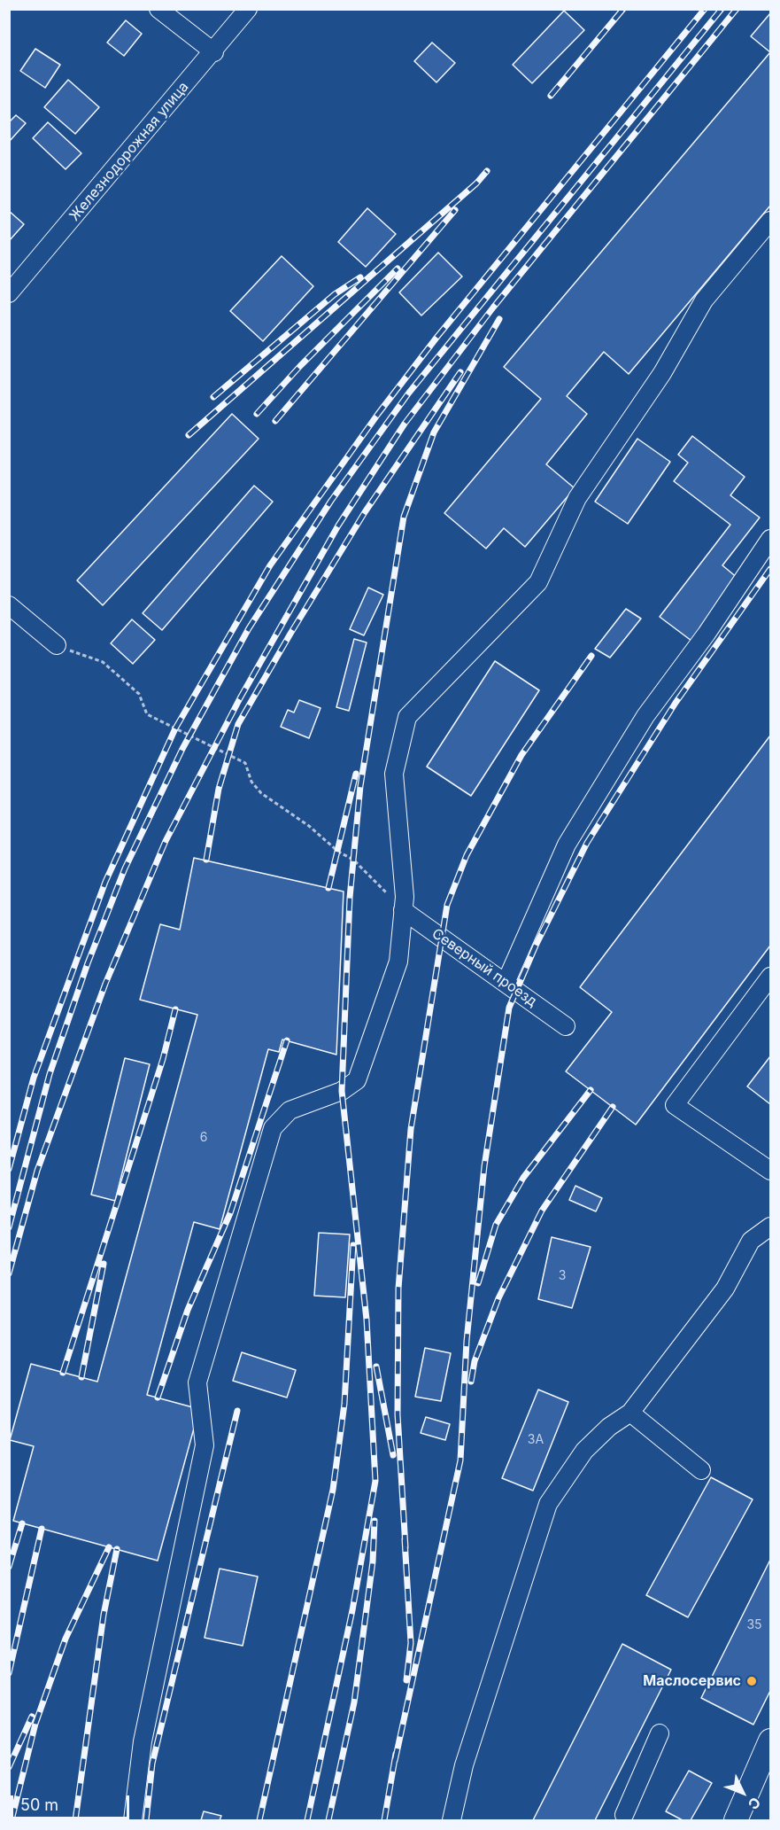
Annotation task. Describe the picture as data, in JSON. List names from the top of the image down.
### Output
{
  "streets": {
    "street": ["Железнодорожная улица", "Северный проезд"]
  },
  "places": ["Маслосервис"],
  "house_numbers": [
    "6",
    "3",
    "3А",
    "35"
  ],
  "scale_bar": "50 m",
  "north": "bottom right"
}
